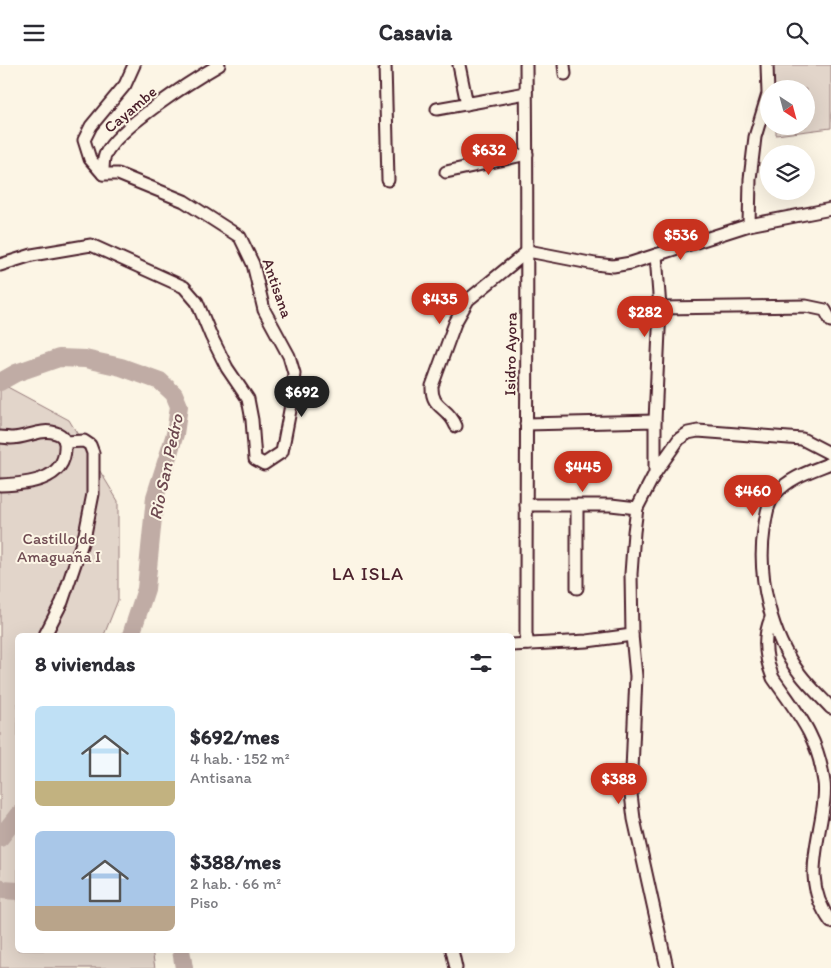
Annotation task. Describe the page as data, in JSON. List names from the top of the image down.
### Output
{
  "streets": {
    "street": ["Cayambe", "Antisana", "Isidro Ayora"]
  },
  "crossings": [
    ["Cayambe", "Antisana"]
  ],
  "districts": ["LA ISLA"],
  "water": ["Rio San Pedro"],
  "parks": ["Castillo de Amaguaña I"],
  "north": "bottom right",
  "page": {
    "header": "Casavia",
    "price": [
      "$632",
      "$536",
      "$435",
      "$282",
      "$692",
      "$445",
      "$460",
      "$388"
    ],
    "heading": "8 viviendas",
    "list": [
      {
        "name": "$692/mes",
        "note": "4 hab. · 152 m² · Antisana"
      },
      {
        "name": "$388/mes",
        "note": "2 hab. · 66 m² · Piso"
      }
    ]
  }
}
